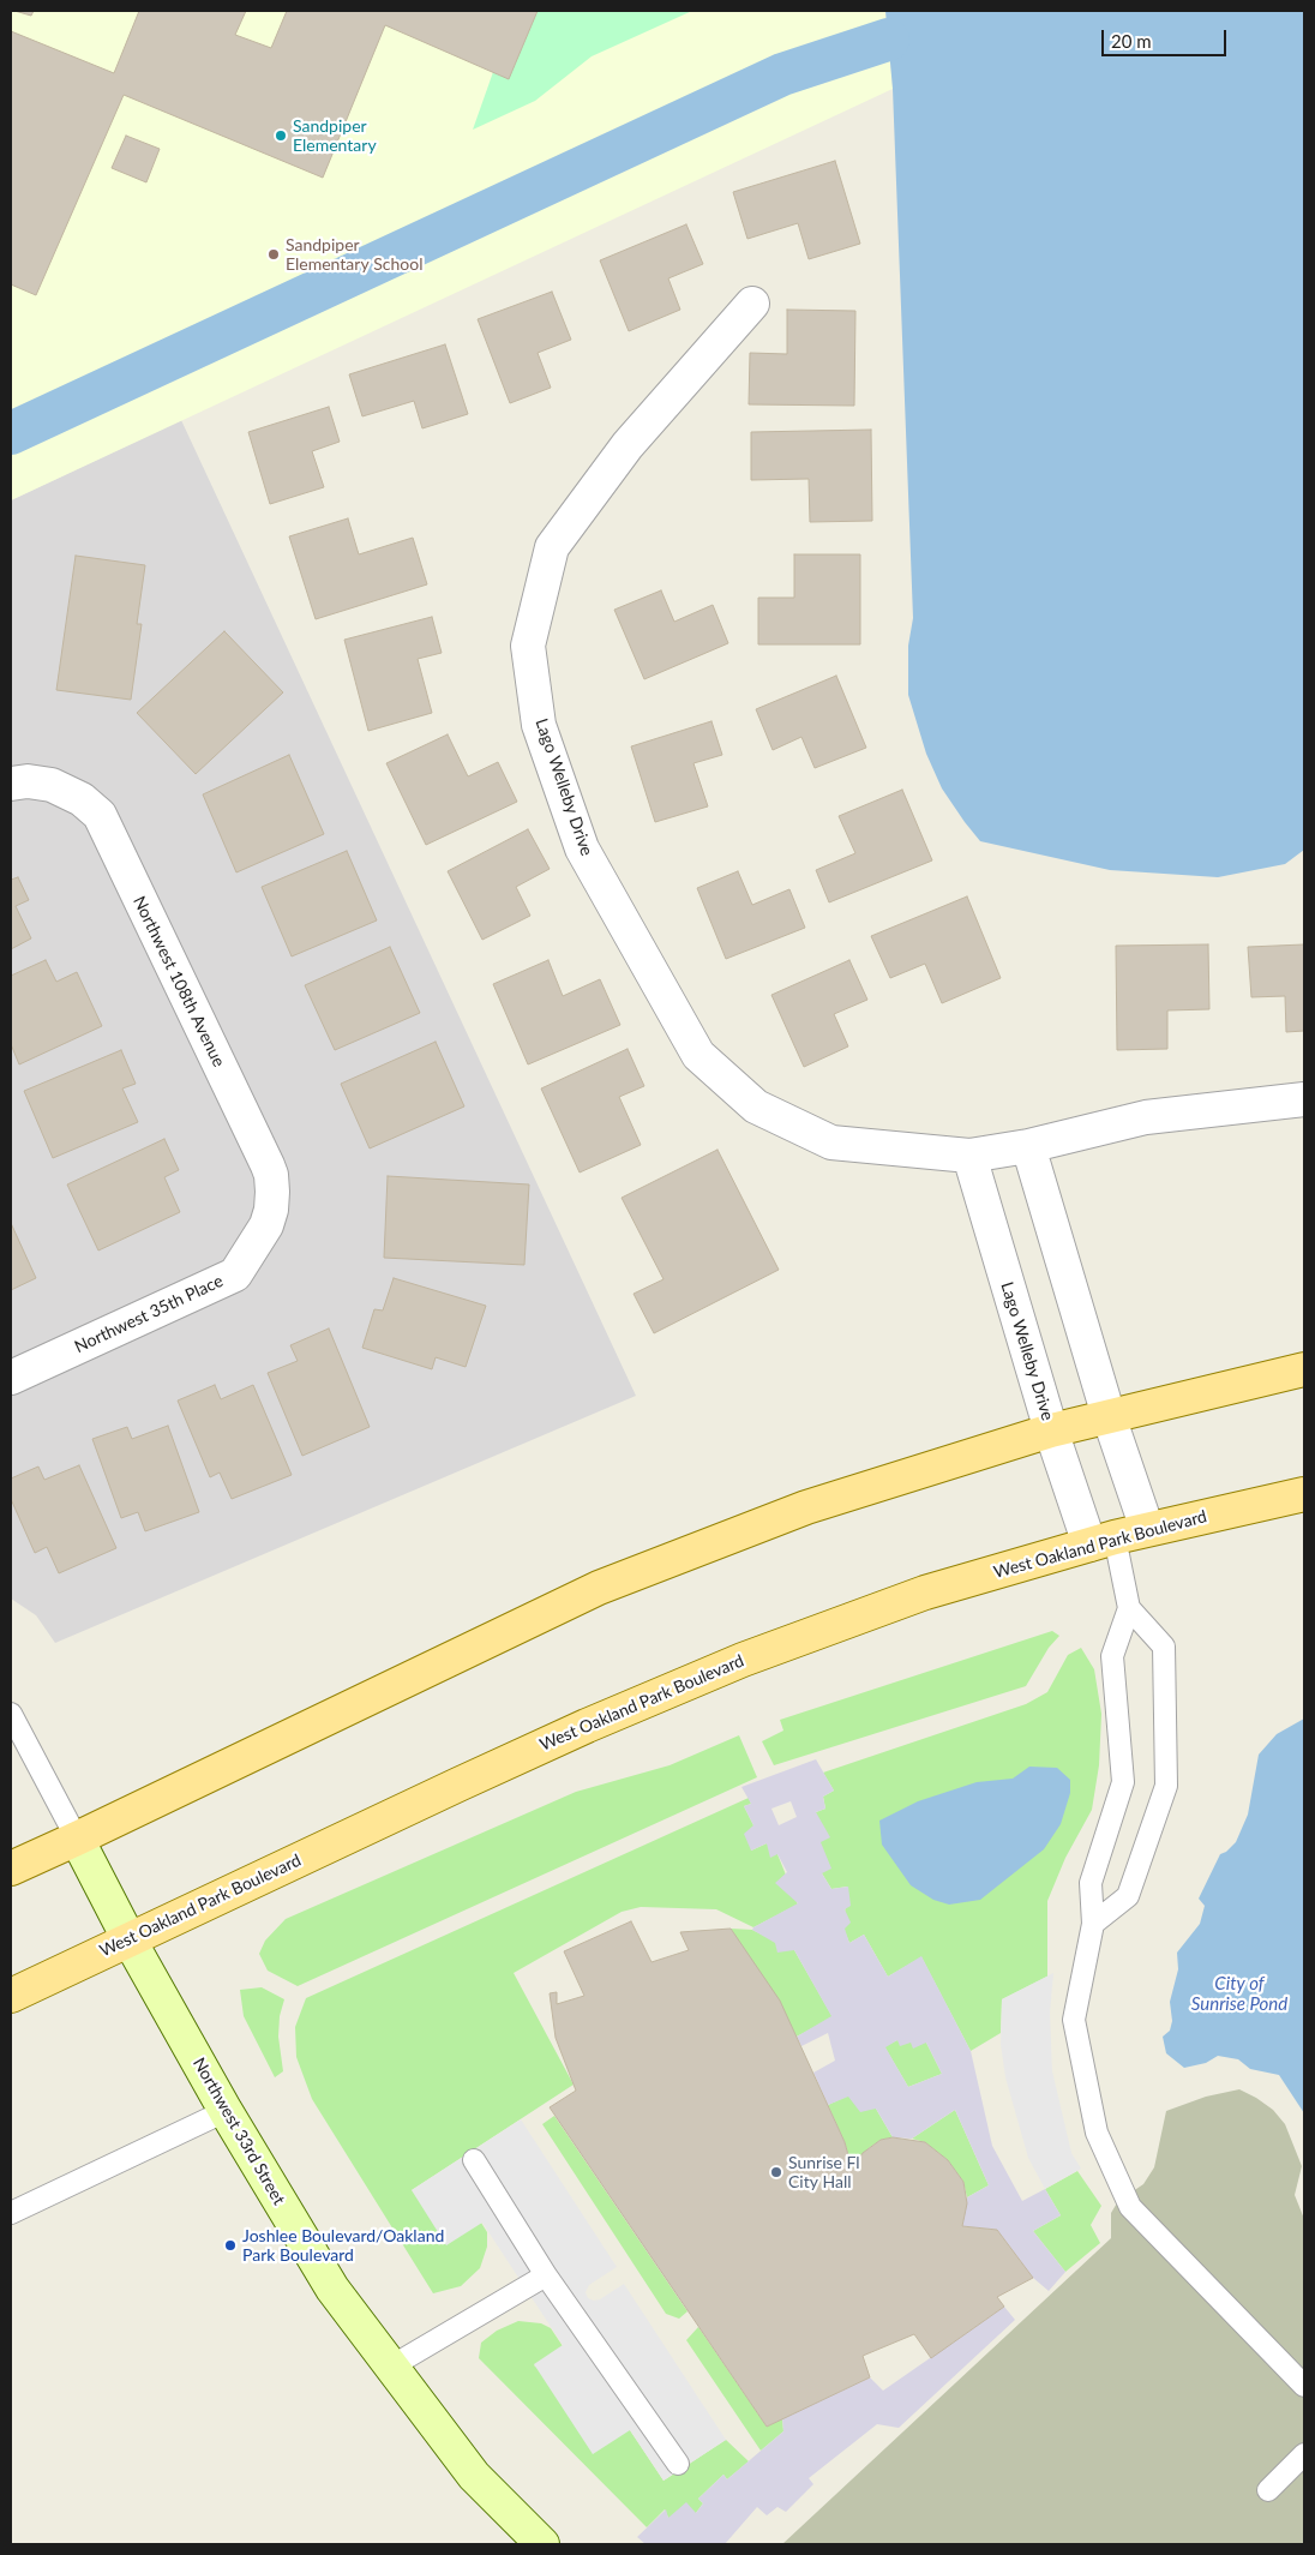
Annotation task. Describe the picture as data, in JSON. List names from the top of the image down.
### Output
{
  "streets": {
    "main road": ["West Oakland Park Boulevard"],
    "street": [
      "Lago Welleby Drive",
      "Northwest 108th Avenue",
      "Northwest 35th Place",
      "Northwest 33rd Street"
    ]
  },
  "crossings": [
    ["Lago Welleby Drive", "West Oakland Park Boulevard"],
    ["Northwest 108th Avenue", "Northwest 35th Place"],
    ["West Oakland Park Boulevard", "Northwest 33rd Street"]
  ],
  "water": ["City of Sunrise Pond"],
  "places": [
    "Sandpiper Elementary",
    "Sandpiper Elementary School",
    "Sunrise Fl City Hall",
    "Joshlee Boulevard/Oakland Park Boulevard"
  ],
  "scale_bar": "20 m"
}
